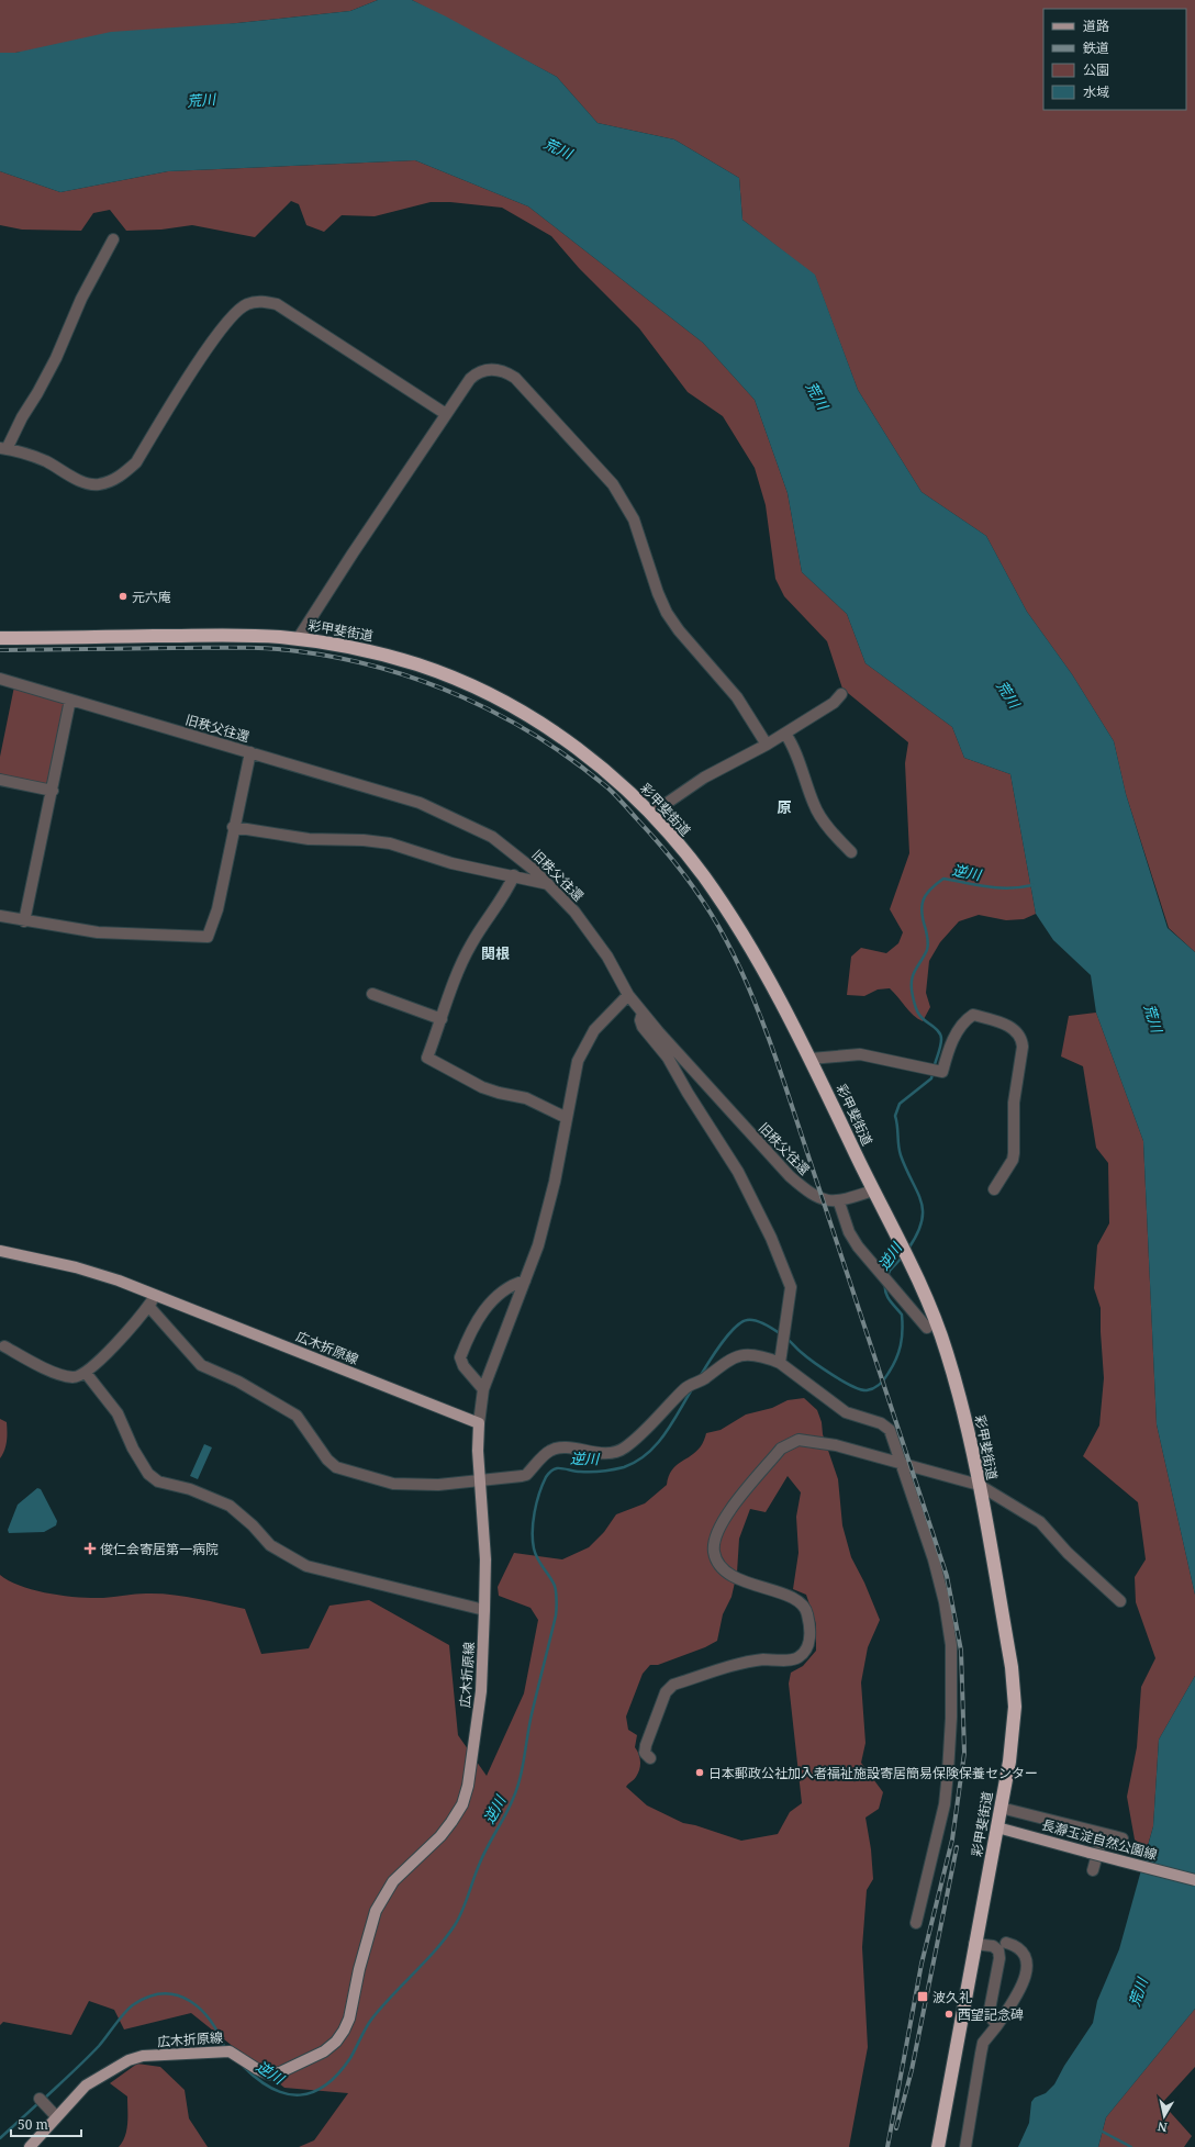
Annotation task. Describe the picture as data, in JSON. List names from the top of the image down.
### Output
{
  "streets": {
    "highway": ["彩甲斐街道"],
    "main road": ["広木折原線", "長瀞玉淀自然公園線"],
    "street": ["旧秩父往還"]
  },
  "crossings": [
    ["彩甲斐街道", "長瀞玉淀自然公園線"]
  ],
  "districts": ["原", "関根"],
  "water": ["荒川", "逆川"],
  "places": {
    "other": ["元六庵", "日本郵政公社加入者福祉施設寄居簡易保険保養センター", "西望記念碑"],
    "health": ["俊仁会寄居第一病院"],
    "transit": ["波久礼"]
  },
  "legend": [
    "道路",
    "鉄道",
    "公園",
    "水域"
  ],
  "scale_bar": "50 m",
  "north": "bottom"
}
